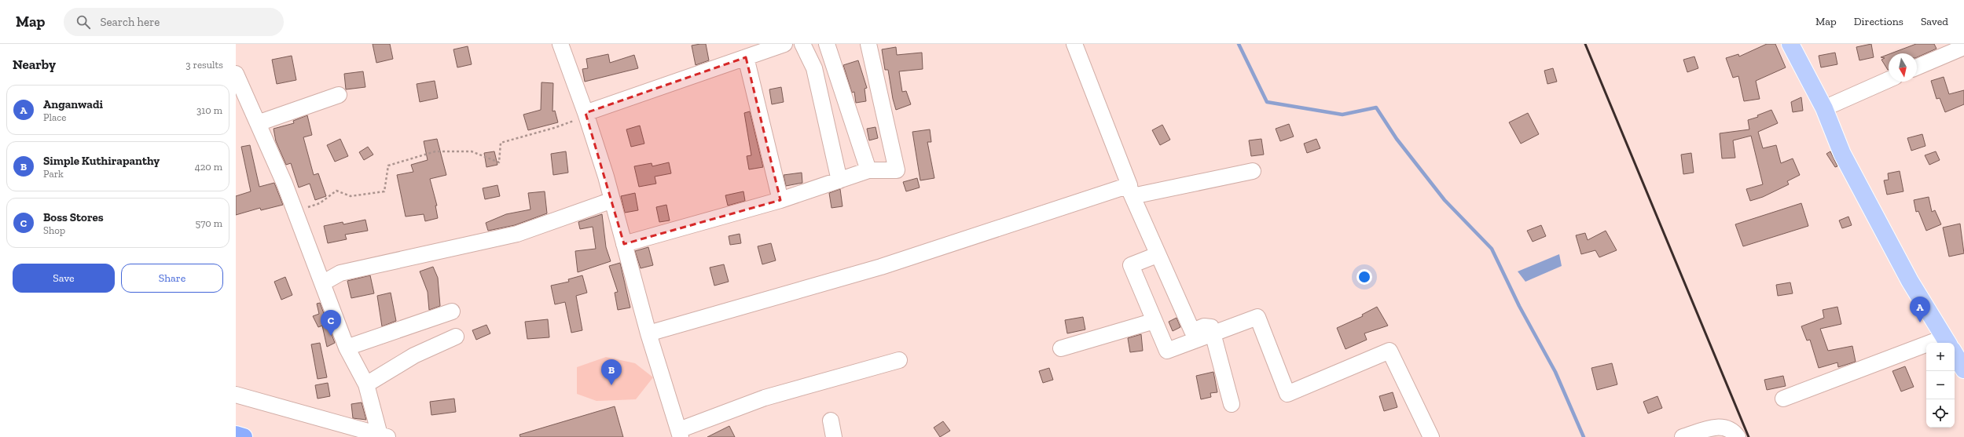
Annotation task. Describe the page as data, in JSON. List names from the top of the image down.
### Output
{
  "north": "bottom",
  "page": {
    "header": "Map",
    "search": "Search here",
    "nav": ["Map", "Directions", "Saved"],
    "heading": ["Nearby", "3 results"],
    "list": [
      {
        "mark": "A",
        "name": "Anganwadi",
        "note": "Place",
        "value": "310 m"
      },
      {
        "mark": "B",
        "name": "Simple Kuthirapanthy",
        "note": "Park",
        "value": "420 m"
      },
      {
        "mark": "C",
        "name": "Boss Stores",
        "note": "Shop",
        "value": "570 m"
      }
    ],
    "buttons": ["Save", "Share"],
    "pins": ["A", "C", "B"],
    "map_buttons": ["+", "−"]
  }
}
